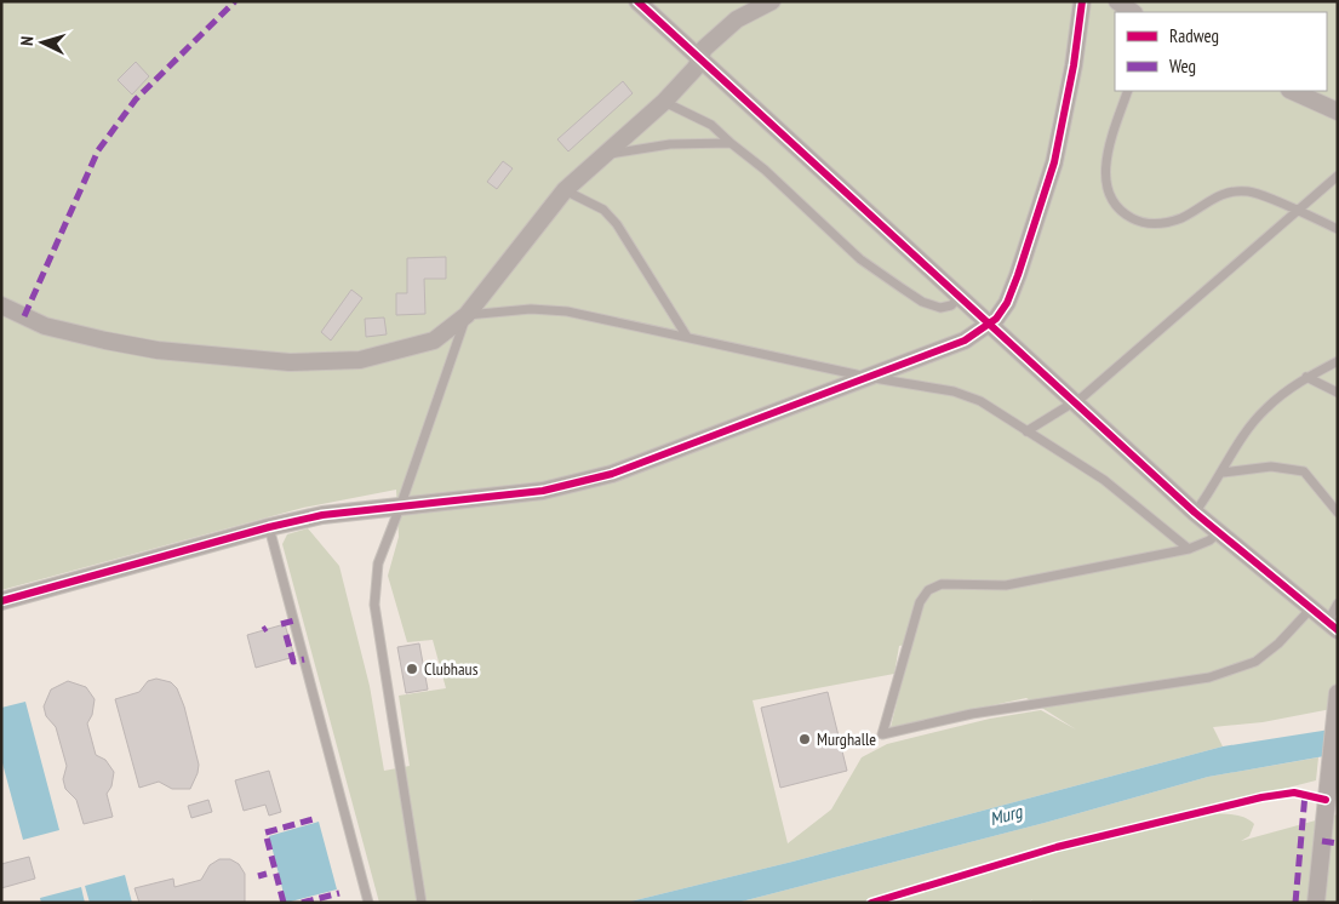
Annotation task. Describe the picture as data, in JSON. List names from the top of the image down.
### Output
{
  "water": ["Murg"],
  "places": ["Clubhaus", "Murghalle"],
  "legend": ["Radweg", "Weg"],
  "north": "left"
}
